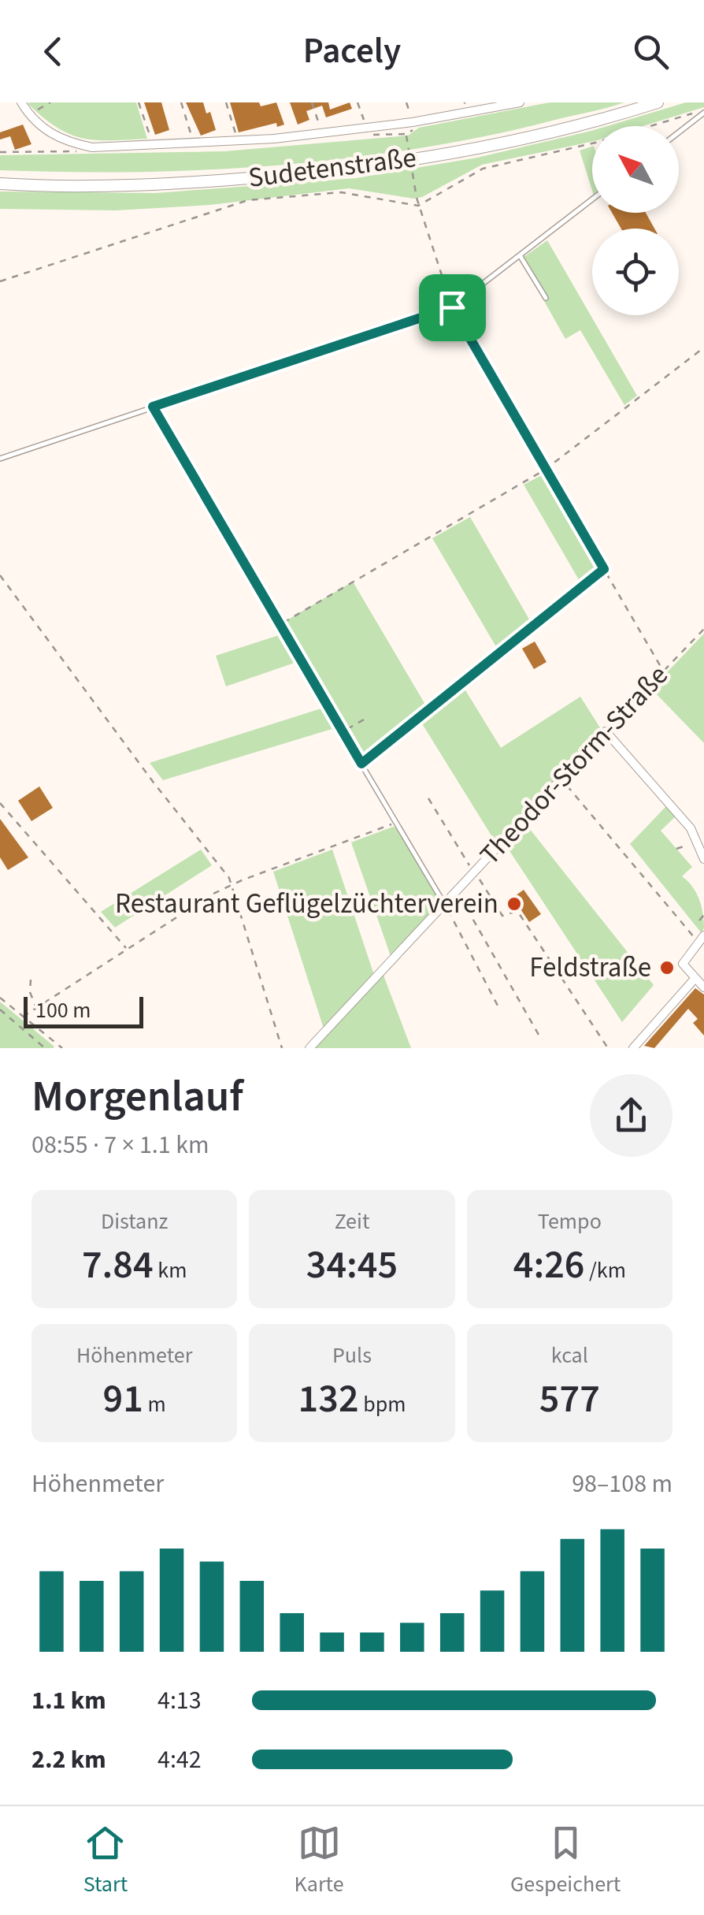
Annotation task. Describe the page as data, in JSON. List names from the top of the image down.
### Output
{
  "streets": {
    "main road": ["Sudetenstraße"],
    "street": ["Theodor-Storm-Straße"]
  },
  "places": ["Restaurant Geflügelzüchterverein", "Feldstraße"],
  "scale_bar": "100 m",
  "north": "top left",
  "page": {
    "header": "Pacely",
    "scale": "100 m",
    "heading": ["Morgenlauf", "08:55 · 7 × 1.1 km"],
    "stats": [
      ["Distanz", "7.84 km"],
      ["Zeit", "34:45"],
      ["Tempo", "4:26 /km"],
      ["Höhenmeter", "91 m"],
      ["Puls", "132 bpm"],
      ["kcal", "577"]
    ],
    "chart": ["Höhenmeter", "98–108 m"],
    "list": [
      {
        "name": "1.1 km",
        "note": "4:13"
      },
      {
        "name": "2.2 km",
        "note": "4:42"
      }
    ],
    "tabs": ["Start", "Karte", "Gespeichert"]
  }
}
